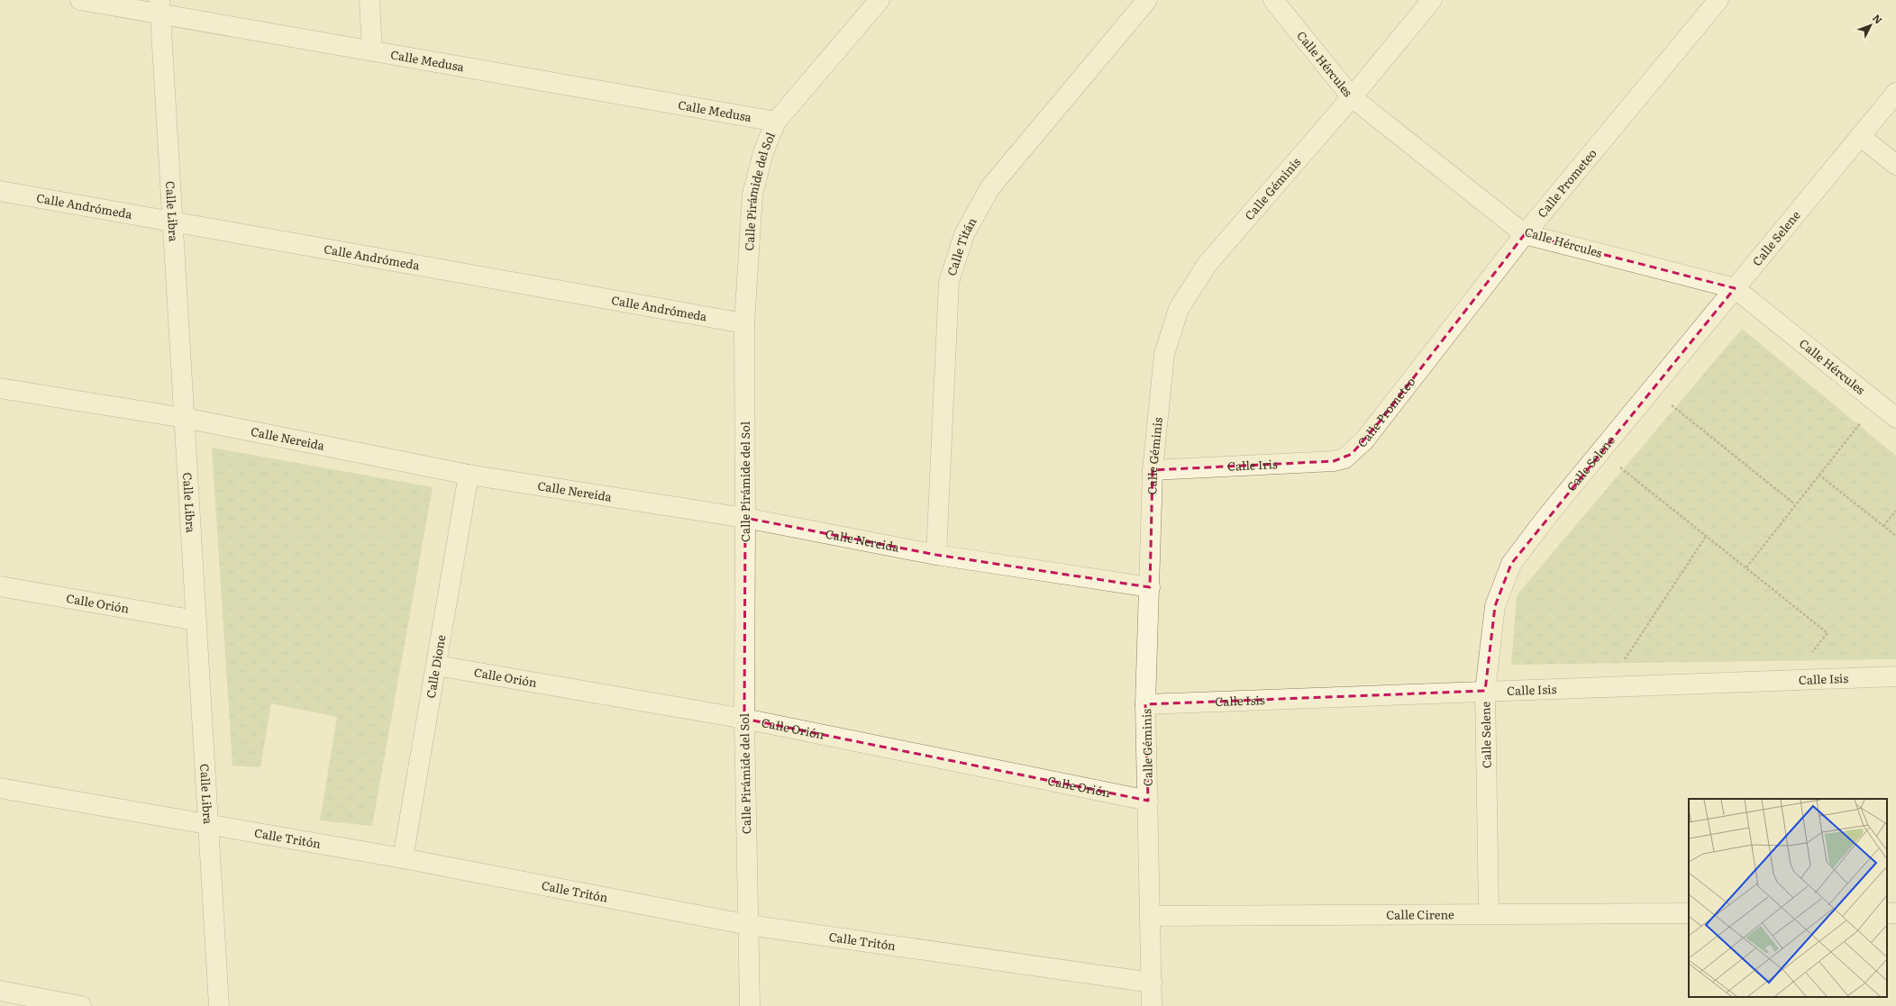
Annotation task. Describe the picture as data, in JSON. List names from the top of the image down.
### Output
{
  "streets": {
    "street": [
      "Calle Medusa",
      "Calle Hércules",
      "Calle Prometeo",
      "Calle Géminis",
      "Calle Pirámide del Sol",
      "Calle Andrómeda",
      "Calle Libra",
      "Calle Selene",
      "Calle Titán",
      "Calle Nereida",
      "Calle Iris",
      "Calle Orión",
      "Calle Dione",
      "Calle Isis",
      "Calle Tritón",
      "Calle Cirene"
    ]
  },
  "crossings": [
    ["Calle Medusa", "Calle Pirámide del Sol"],
    ["Calle Medusa", "Calle Libra"],
    ["Calle Hércules", "Calle Prometeo"],
    ["Calle Hércules", "Calle Géminis"],
    ["Calle Hércules", "Calle Selene"],
    ["Calle Prometeo", "Calle Iris"],
    ["Calle Géminis", "Calle Nereida"],
    ["Calle Géminis", "Calle Iris"],
    ["Calle Géminis", "Calle Orión"],
    ["Calle Géminis", "Calle Isis"],
    ["Calle Géminis", "Calle Tritón"],
    ["Calle Géminis", "Calle Cirene"],
    ["Calle Pirámide del Sol", "Calle Andrómeda"],
    ["Calle Pirámide del Sol", "Calle Nereida"],
    ["Calle Pirámide del Sol", "Calle Orión"],
    ["Calle Pirámide del Sol", "Calle Tritón"],
    ["Calle Andrómeda", "Calle Libra"],
    ["Calle Libra", "Calle Nereida"],
    ["Calle Libra", "Calle Orión"],
    ["Calle Libra", "Calle Tritón"],
    ["Calle Selene", "Calle Isis"],
    ["Calle Selene", "Calle Cirene"],
    ["Calle Titán", "Calle Nereida"],
    ["Calle Nereida", "Calle Dione"],
    ["Calle Orión", "Calle Dione"],
    ["Calle Dione", "Calle Tritón"]
  ],
  "north": "top right"
}
